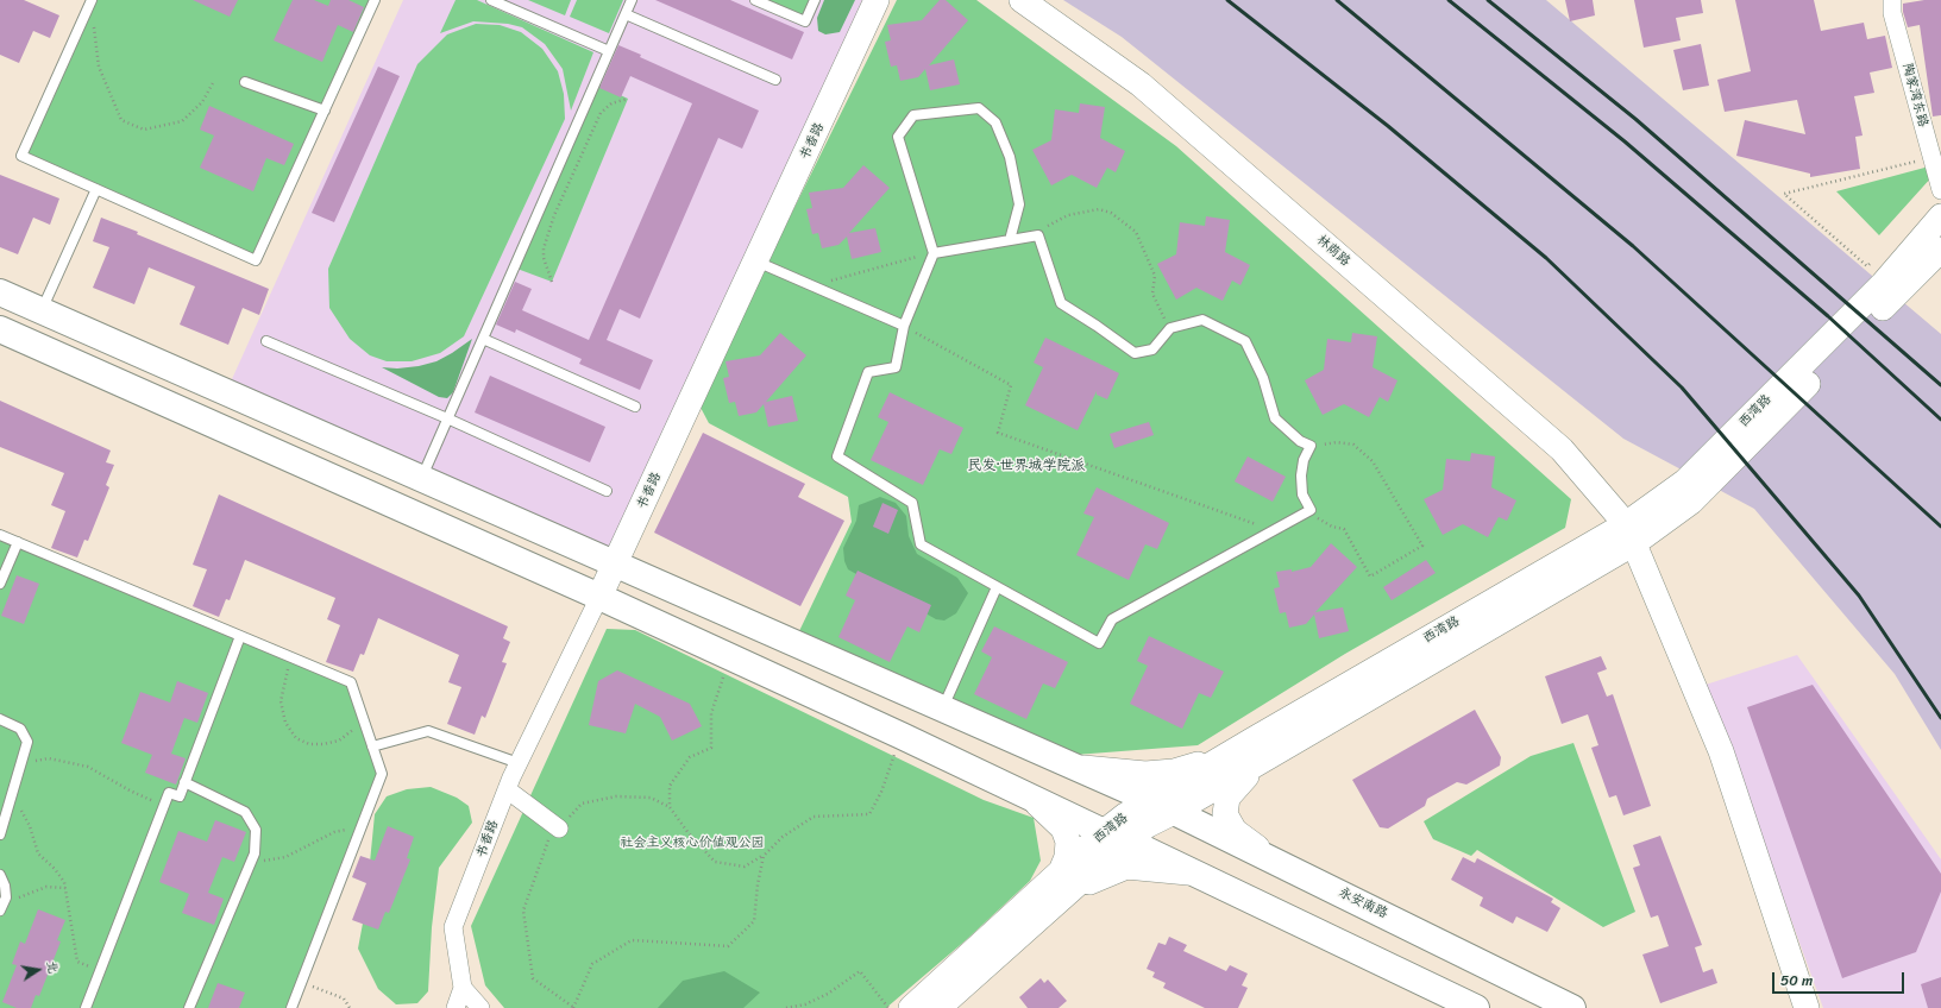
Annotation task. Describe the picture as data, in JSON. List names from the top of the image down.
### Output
{
  "streets": {
    "main road": [
      "书香路",
      "林荫路",
      "西湾路",
      "永安南路"
    ],
    "street": ["陶家湾东路"]
  },
  "crossings": [
    ["书香路", "永安南路"],
    ["林荫路", "西湾路"],
    ["西湾路", "永安南路"]
  ],
  "districts": ["民发·世界城学院派"],
  "parks": ["社会主义核心价值观公园"],
  "scale_bar": "50 m",
  "north": "right"
}
